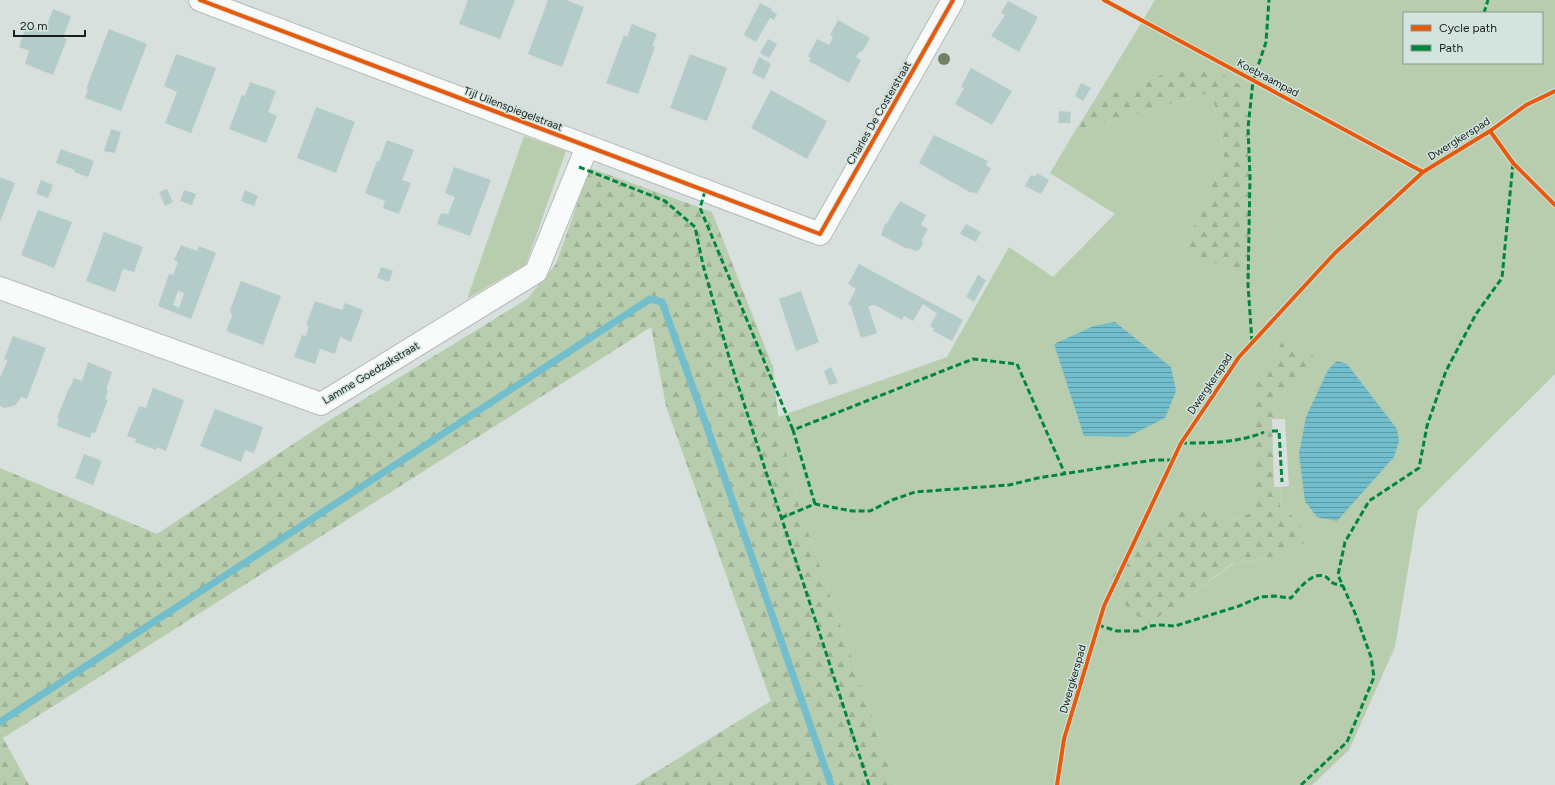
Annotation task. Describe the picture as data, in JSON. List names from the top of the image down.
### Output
{
  "streets": {
    "street": ["Tijl Uilenspiegelstraat", "Charles De Costerstraat", "Lamme Goedzakstraat"],
    "cycle path": ["Koebraampad", "Dwergkerspad"]
  },
  "crossings": [
    ["Tijl Uilenspiegelstraat", "Charles De Costerstraat"],
    ["Tijl Uilenspiegelstraat", "Lamme Goedzakstraat"]
  ],
  "legend": ["Cycle path", "Path"],
  "scale_bar": "20 m"
}
